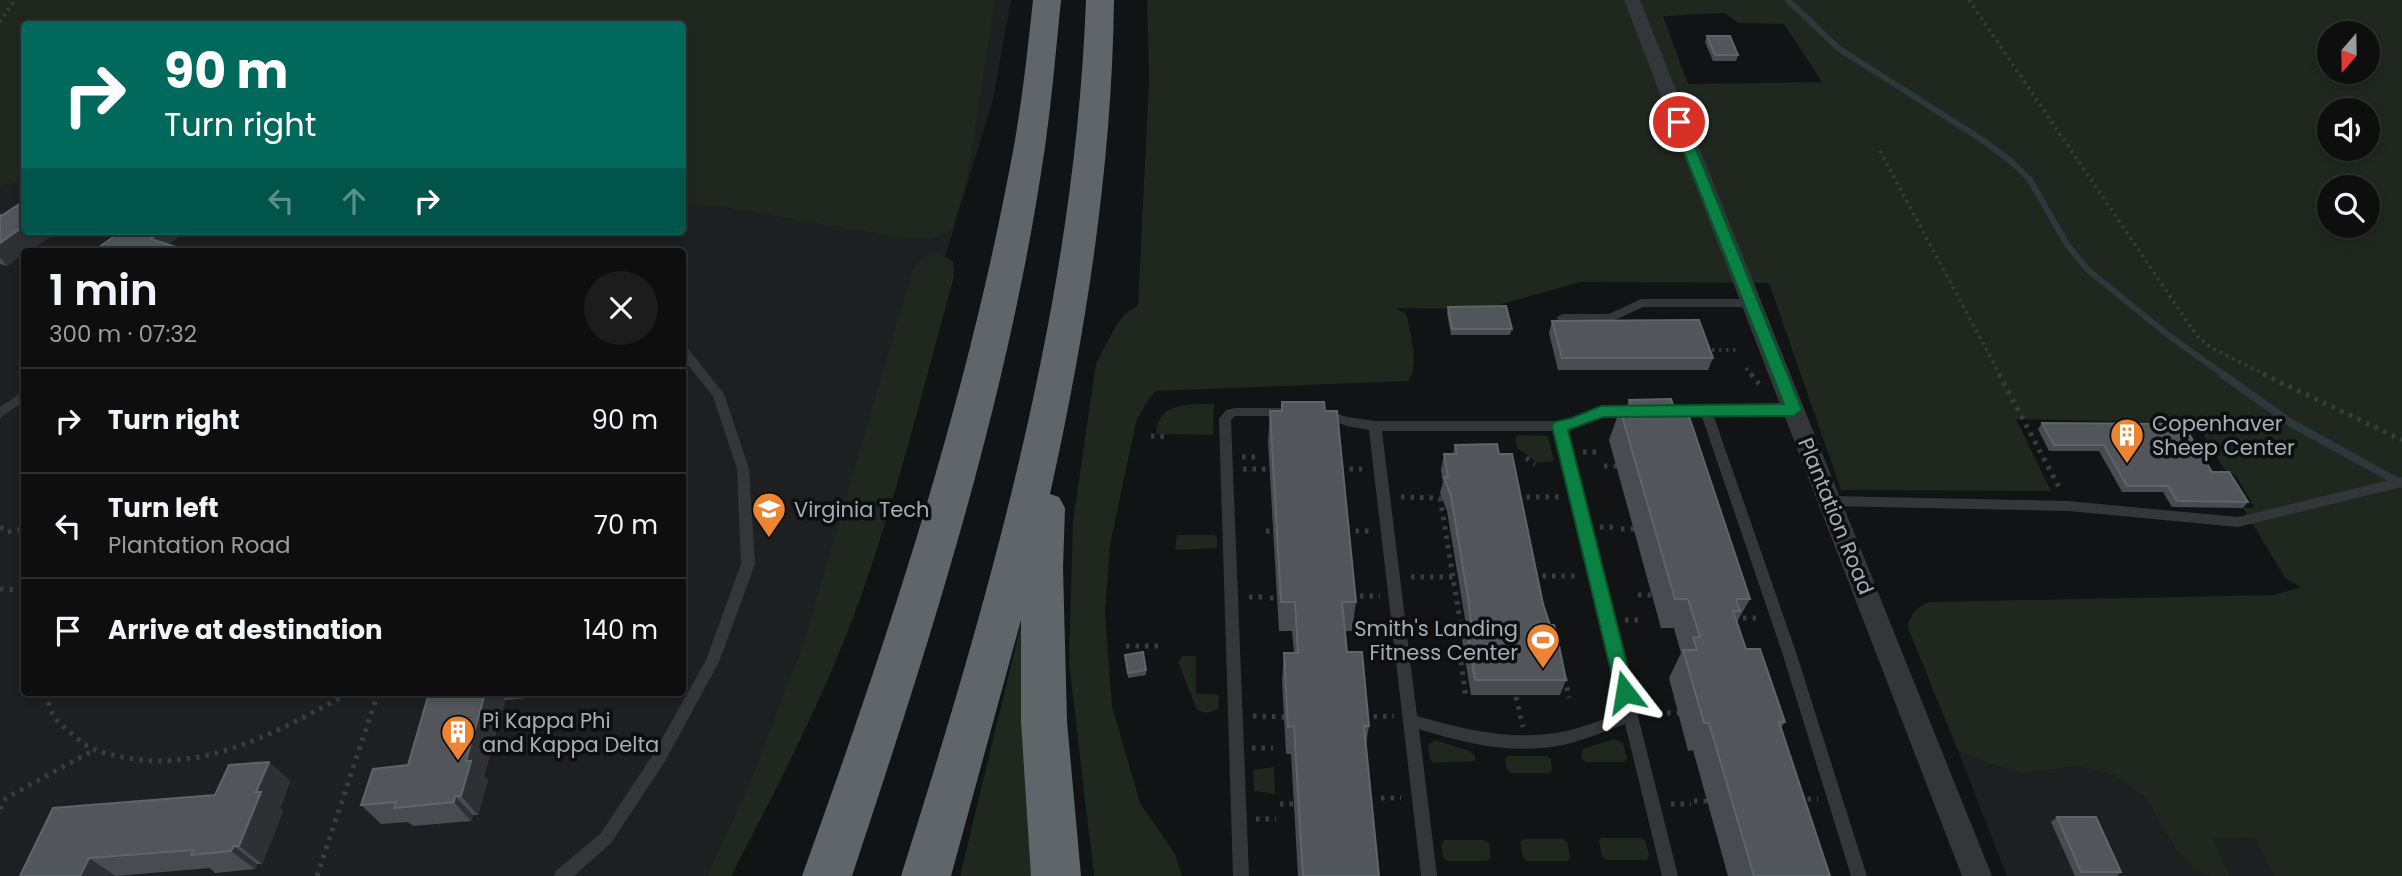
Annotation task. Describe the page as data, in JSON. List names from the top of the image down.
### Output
{
  "streets": {
    "street": ["Plantation Road"]
  },
  "places": {
    "building": ["Copenhaver Sheep Center", "Pi Kappa Phi and Kappa Delta"],
    "school or university": ["Virginia Tech"],
    "sports": ["Smith's Landing Fitness Center"]
  },
  "north": "bottom",
  "page": {
    "turn": ["90 m", "Turn right"],
    "heading": ["1 min", "300 m · 07:32"],
    "list": [
      {
        "name": "Turn right",
        "value": "90 m"
      },
      {
        "name": "Turn left",
        "note": "Plantation Road",
        "value": "70 m"
      },
      {
        "name": "Arrive at destination",
        "value": "140 m"
      }
    ]
  }
}
